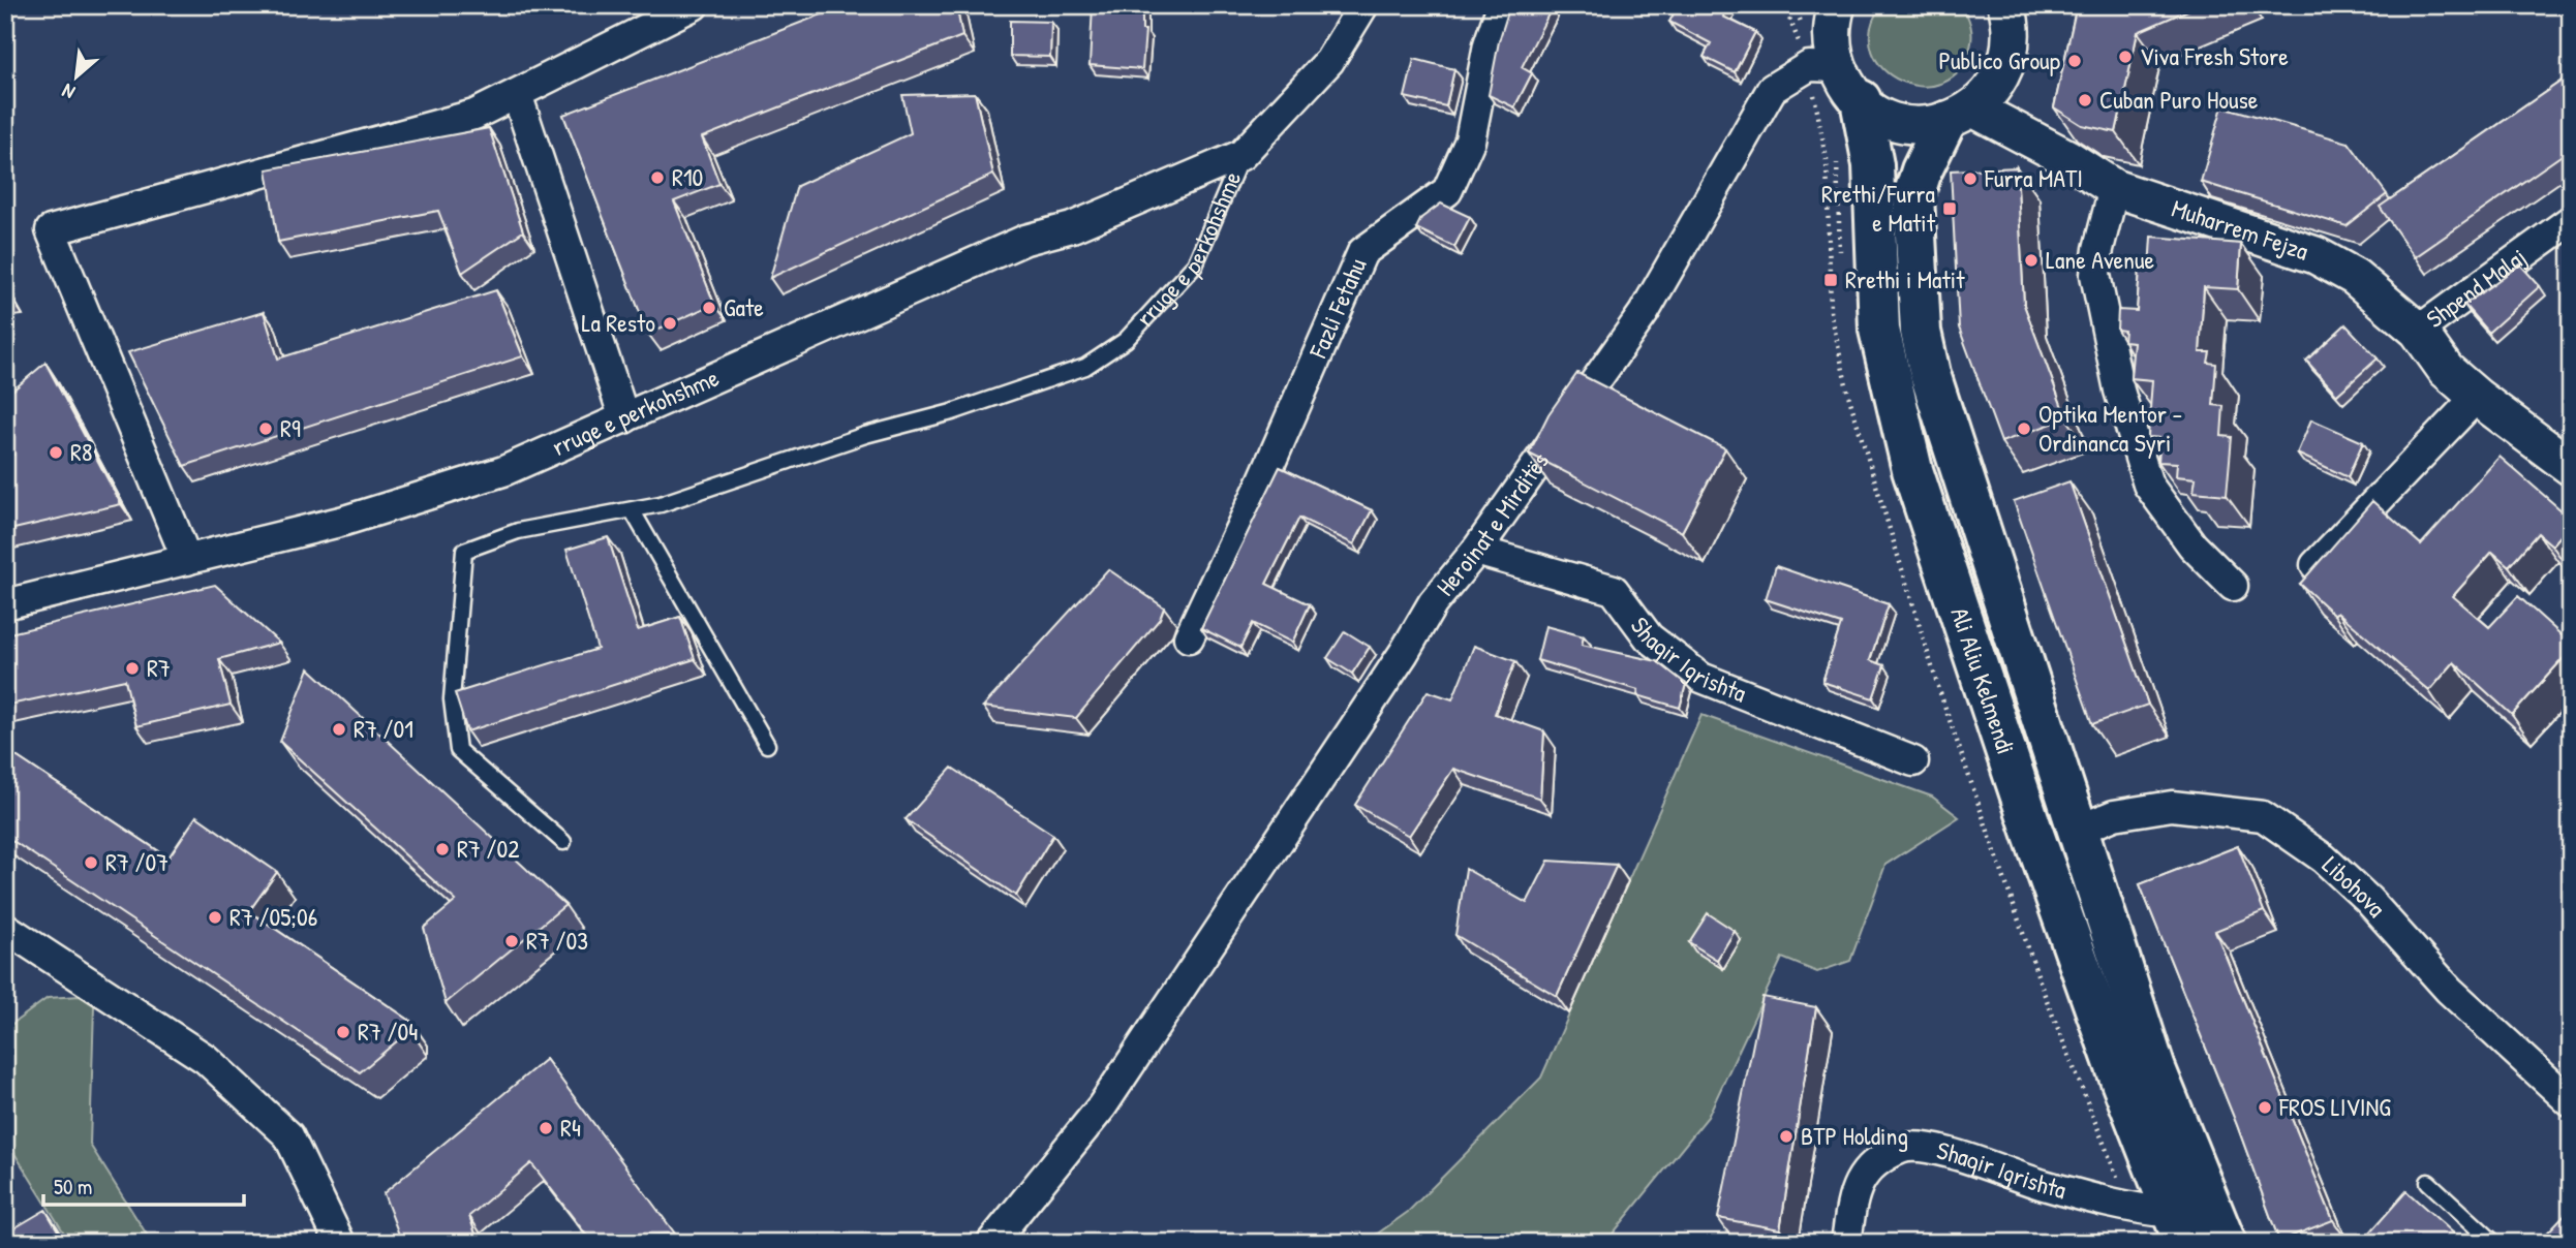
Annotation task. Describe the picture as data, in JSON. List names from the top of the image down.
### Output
{
  "streets": {
    "main road": ["Ali Aliu Kelmendi"],
    "street": [
      "Muharrem Fejza",
      "rruge e perkohshme",
      "Shpend Malaj",
      "Fazli Fetahu",
      "Heroinat e Mirditës",
      "Shaqir Igrishta",
      "Libohova"
    ]
  },
  "crossings": [
    ["Muharrem Fejza", "Shpend Malaj"],
    ["Muharrem Fejza", "Ali Aliu Kelmendi"],
    ["Heroinat e Mirditës", "Shaqir Igrishta"],
    ["Shaqir Igrishta", "Ali Aliu Kelmendi"],
    ["Ali Aliu Kelmendi", "Libohova"]
  ],
  "places": {
    "other": [
      "Viva Fresh Store",
      "Publico Group",
      "Cuban Puro House",
      "R10",
      "Furra MATI",
      "Lane Avenue",
      "Gate",
      "La Resto",
      "R9",
      "Optika Mentor - Ordinanca Syri",
      "R8",
      "R7",
      "R7 /01",
      "R7 /02",
      "R7 /07",
      "R7 /05;06",
      "R7 /03",
      "R7 /04",
      "FROS LIVING",
      "R4",
      "BTP Holding"
    ],
    "transit": ["Rrethi/Furra e Matit", "Rrethi i Matit"]
  },
  "scale_bar": "50 m",
  "north": "bottom left"
}
